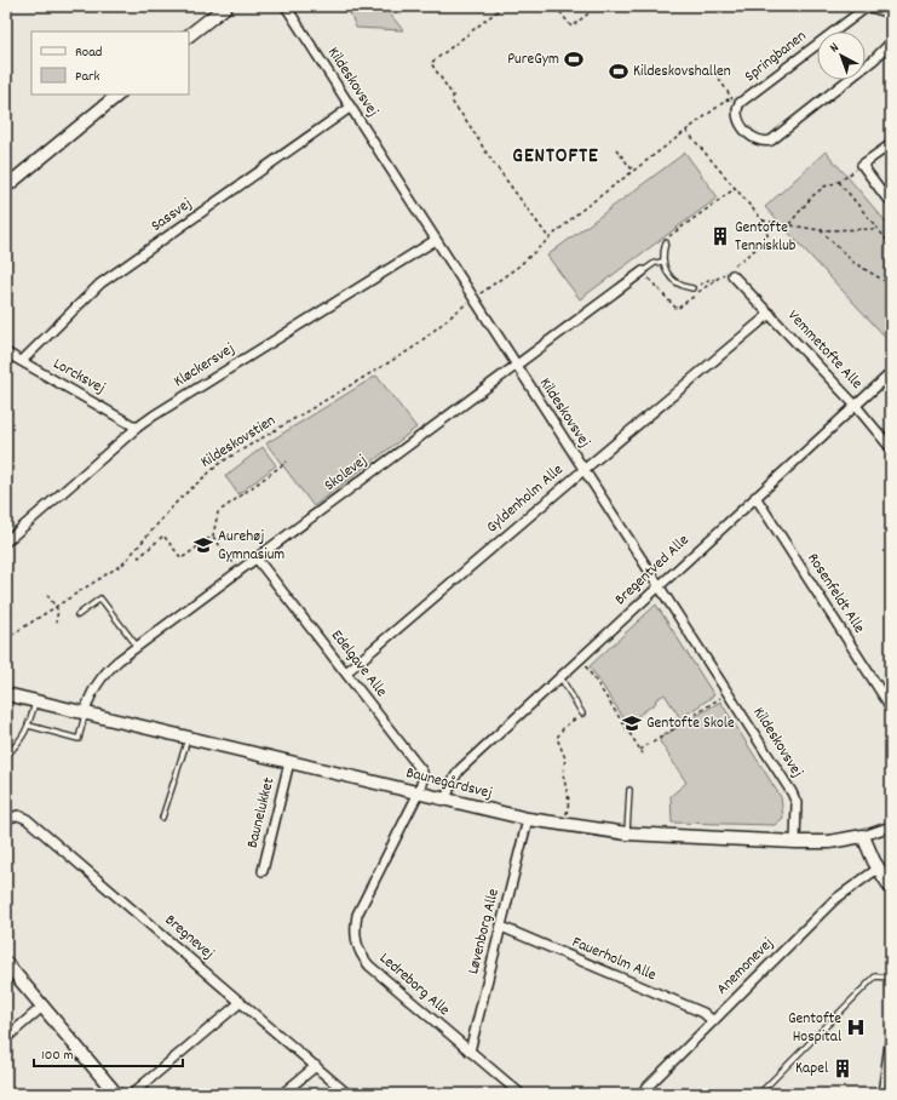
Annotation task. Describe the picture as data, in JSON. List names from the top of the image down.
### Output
{
  "streets": {
    "street": [
      "Springbanen",
      "Kildeskovsvej",
      "Sassvej",
      "Vemmetofte Alle",
      "Kløckersvej",
      "Lorcksvej",
      "Skolevej",
      "Gyldenholm Alle",
      "Bregentved Alle",
      "Rosenfeldt Alle",
      "Edelgave Alle",
      "Baunegårdsvej",
      "Baunelukket",
      "Løvenborg Alle",
      "Bregnevej",
      "Fauerholm Alle",
      "Anemonevej",
      "Ledreborg Alle"
    ],
    "path": ["Kildeskovstien"]
  },
  "crossings": [
    ["Springbanen", "Kildeskovstien"],
    ["Kildeskovsvej", "Sassvej"],
    ["Kildeskovsvej", "Kløckersvej"],
    ["Kildeskovsvej", "Kildeskovstien"],
    ["Kildeskovsvej", "Skolevej"],
    ["Kildeskovsvej", "Gyldenholm Alle"],
    ["Kildeskovsvej", "Bregentved Alle"],
    ["Kildeskovsvej", "Baunegårdsvej"],
    ["Sassvej", "Lorcksvej"],
    ["Vemmetofte Alle", "Gyldenholm Alle"],
    ["Vemmetofte Alle", "Bregentved Alle"],
    ["Kløckersvej", "Lorcksvej"],
    ["Skolevej", "Edelgave Alle"],
    ["Skolevej", "Baunegårdsvej"],
    ["Gyldenholm Alle", "Edelgave Alle"],
    ["Bregentved Alle", "Rosenfeldt Alle"],
    ["Bregentved Alle", "Baunegårdsvej"],
    ["Edelgave Alle", "Baunegårdsvej"],
    ["Edelgave Alle", "Ledreborg Alle"],
    ["Baunegårdsvej", "Baunelukket"],
    ["Baunegårdsvej", "Løvenborg Alle"],
    ["Baunegårdsvej", "Ledreborg Alle"],
    ["Løvenborg Alle", "Fauerholm Alle"],
    ["Løvenborg Alle", "Ledreborg Alle"],
    ["Fauerholm Alle", "Anemonevej"]
  ],
  "districts": ["GENTOFTE"],
  "places": {
    "sports": ["PureGym", "Kildeskovshallen"],
    "building": ["Gentofte Tennisklub", "Kapel"],
    "school or university": ["Aurehøj Gymnasium", "Gentofte Skole"],
    "hospital": ["Gentofte Hospital"]
  },
  "legend": ["Road", "Park"],
  "scale_bar": "100 m",
  "north": "top left"
}
